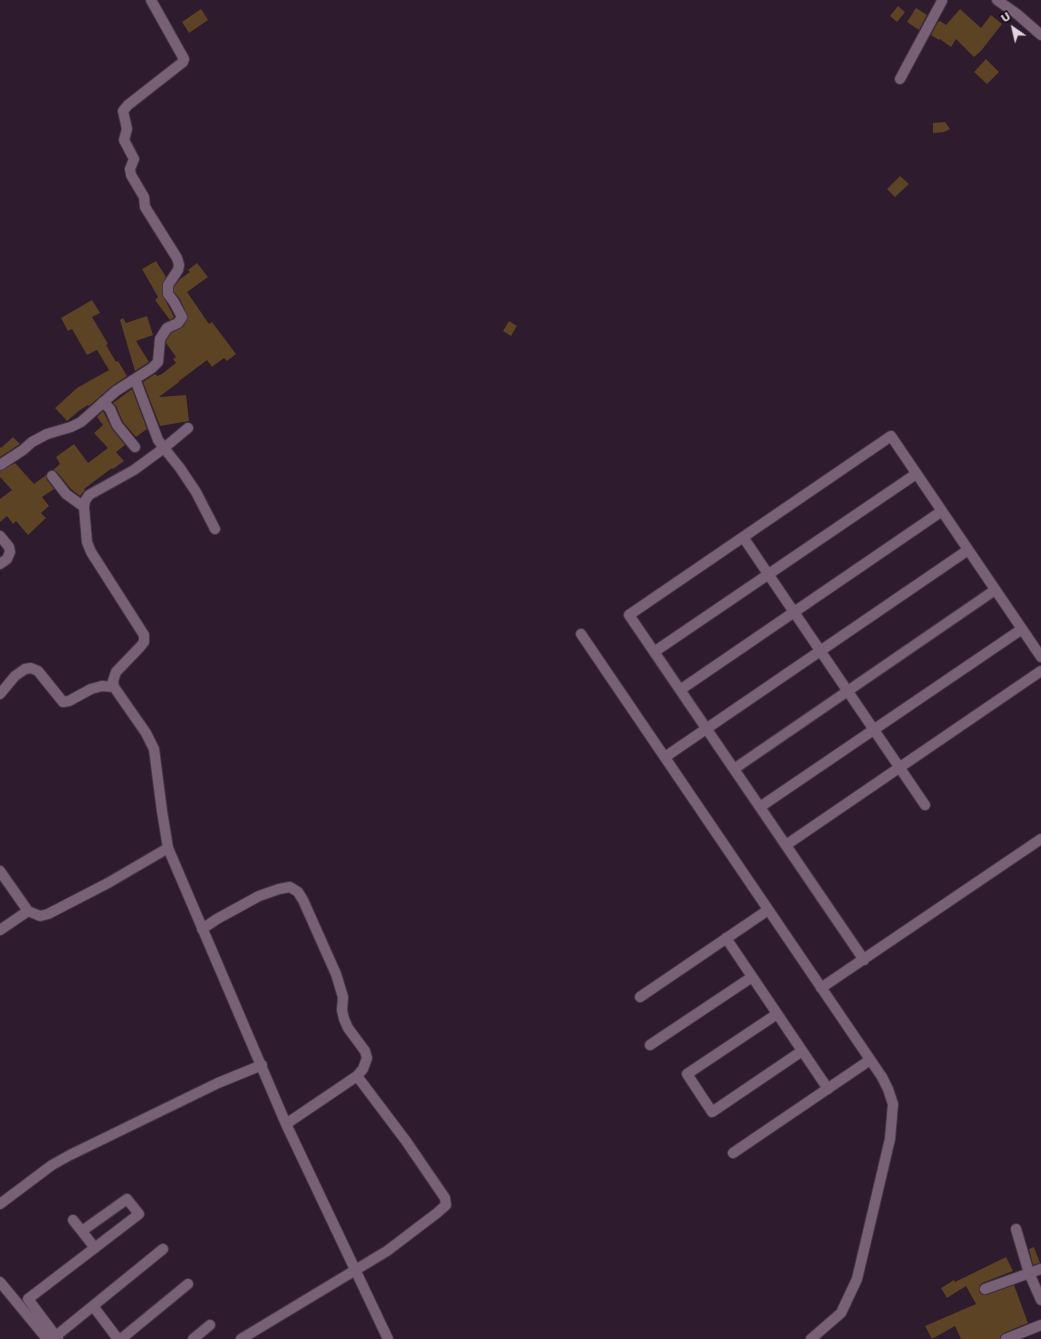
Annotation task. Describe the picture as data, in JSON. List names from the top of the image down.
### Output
{
  "north": "top left"
}
